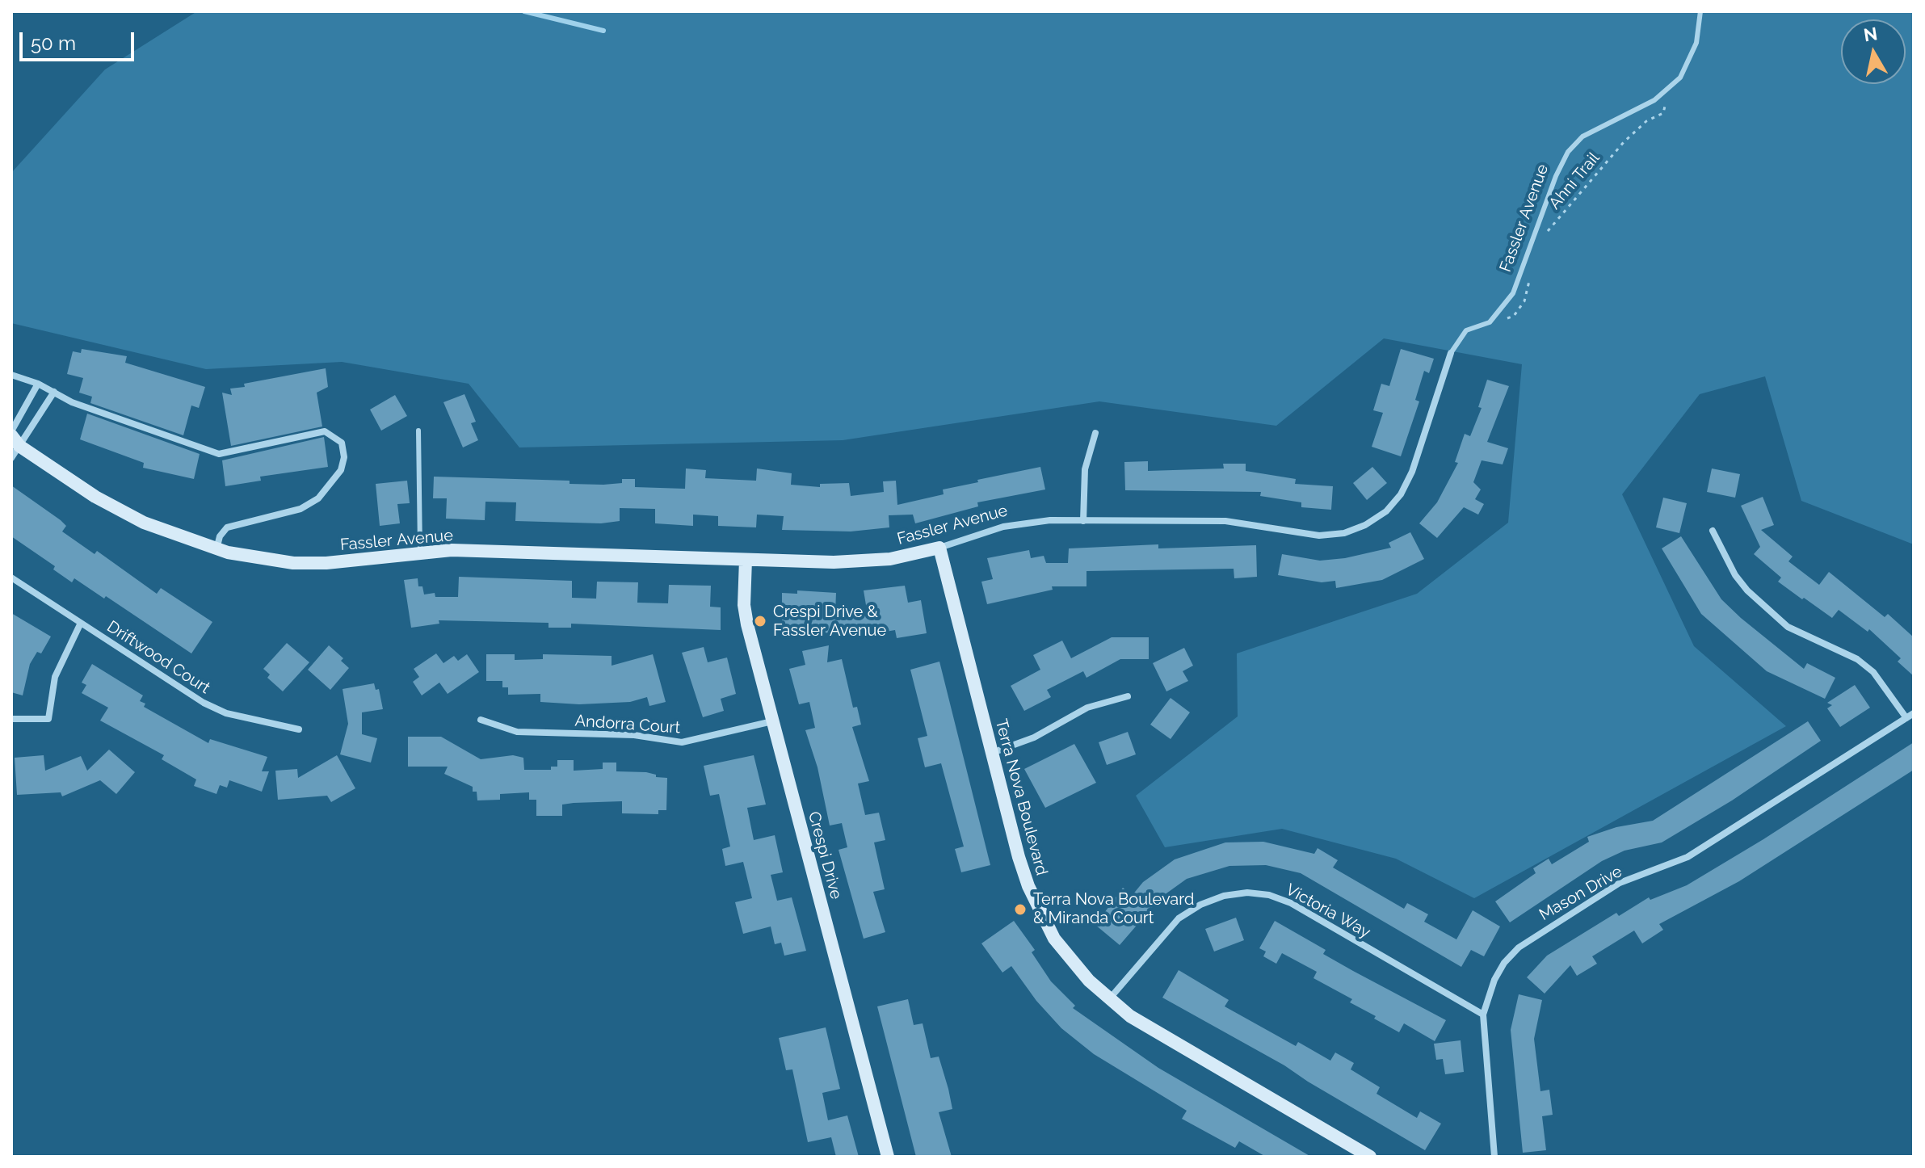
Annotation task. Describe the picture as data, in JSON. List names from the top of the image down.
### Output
{
  "streets": {
    "street": [
      "Fassler Avenue",
      "Driftwood Court",
      "Andorra Court",
      "Terra Nova Boulevard",
      "Crespi Drive",
      "Mason Drive",
      "Victoria Way"
    ],
    "path": ["Ahni Trail"]
  },
  "crossings": [
    ["Ahni Trail", "Fassler Avenue"],
    ["Fassler Avenue", "Terra Nova Boulevard"],
    ["Fassler Avenue", "Crespi Drive"],
    ["Andorra Court", "Crespi Drive"],
    ["Terra Nova Boulevard", "Victoria Way"],
    ["Mason Drive", "Victoria Way"]
  ],
  "places": ["Crespi Drive & Fassler Avenue", "Terra Nova Boulevard & Miranda Court"],
  "scale_bar": "50 m",
  "north": "top"
}
